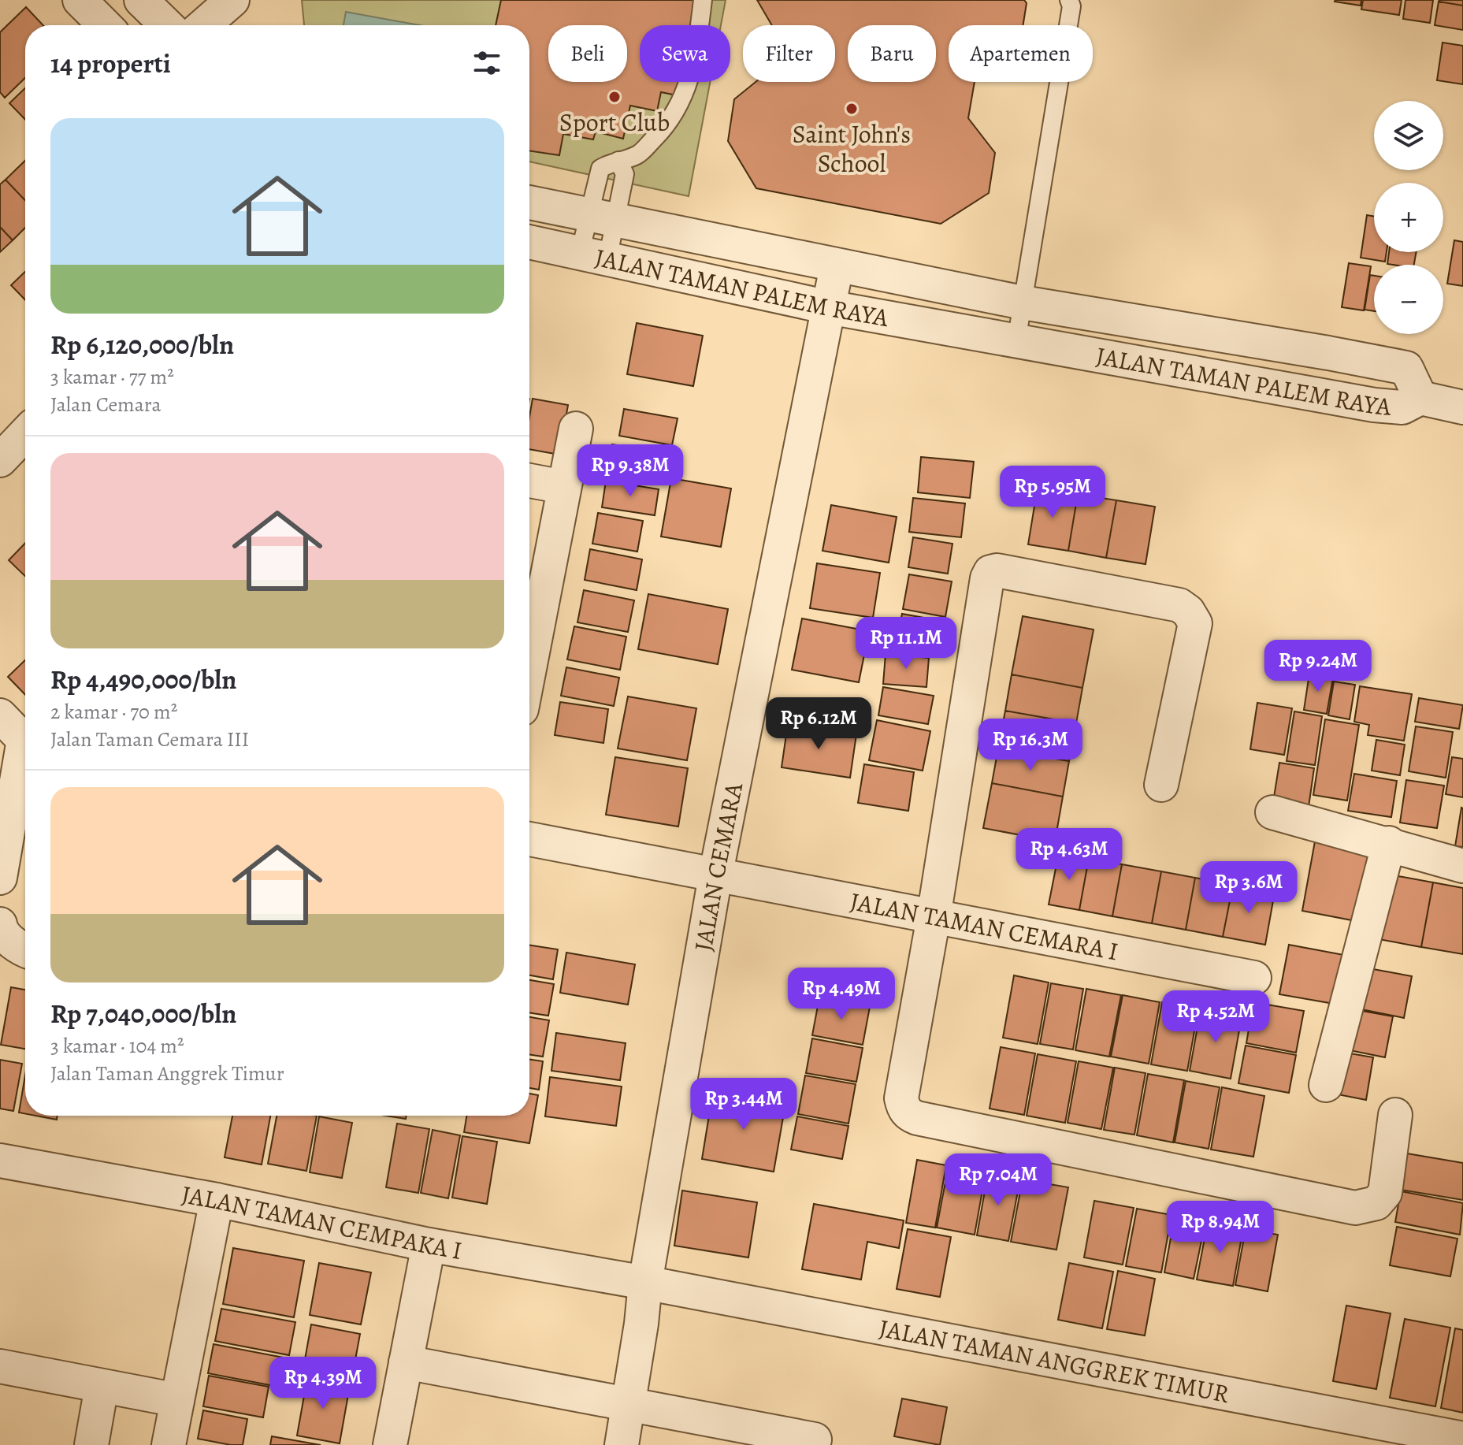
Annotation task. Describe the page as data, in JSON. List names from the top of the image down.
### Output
{
  "streets": {
    "street": [
      "JALAN TAMAN PALEM RAYA",
      "JALAN CEMARA",
      "JALAN TAMAN CEMARA I",
      "JALAN TAMAN CEMPAKA I",
      "JALAN TAMAN ANGGREK TIMUR"
    ]
  },
  "crossings": [
    ["JALAN TAMAN PALEM RAYA", "JALAN CEMARA"],
    ["JALAN CEMARA", "JALAN TAMAN CEMARA I"],
    ["JALAN CEMARA", "JALAN TAMAN CEMPAKA I"],
    ["JALAN CEMARA", "JALAN TAMAN ANGGREK TIMUR"],
    ["JALAN TAMAN CEMPAKA I", "JALAN TAMAN ANGGREK TIMUR"]
  ],
  "places": ["Sport Club", "Saint John's School"],
  "page": {
    "chip": [
      "Beli",
      "Sewa",
      "Filter",
      "Baru",
      "Apartemen"
    ],
    "heading": "14 properti",
    "map_buttons": ["+", "−"],
    "list": [
      {
        "name": "Rp 6,120,000/bln",
        "note": "3 kamar · 77 m² · Jalan Cemara"
      },
      {
        "name": "Rp 4,490,000/bln",
        "note": "2 kamar · 70 m² · Jalan Taman Cemara III"
      },
      {
        "name": "Rp 7,040,000/bln",
        "note": "3 kamar · 104 m² · Jalan Taman Anggrek Timur"
      }
    ],
    "price": [
      "Rp 9.38M",
      "Rp 5.95M",
      "Rp 11.1M",
      "Rp 9.24M",
      "Rp 6.12M",
      "Rp 16.3M",
      "Rp 4.63M",
      "Rp 3.6M",
      "Rp 4.49M",
      "Rp 4.52M",
      "Rp 3.44M",
      "Rp 7.04M",
      "Rp 8.94M",
      "Rp 4.39M"
    ]
  }
}
